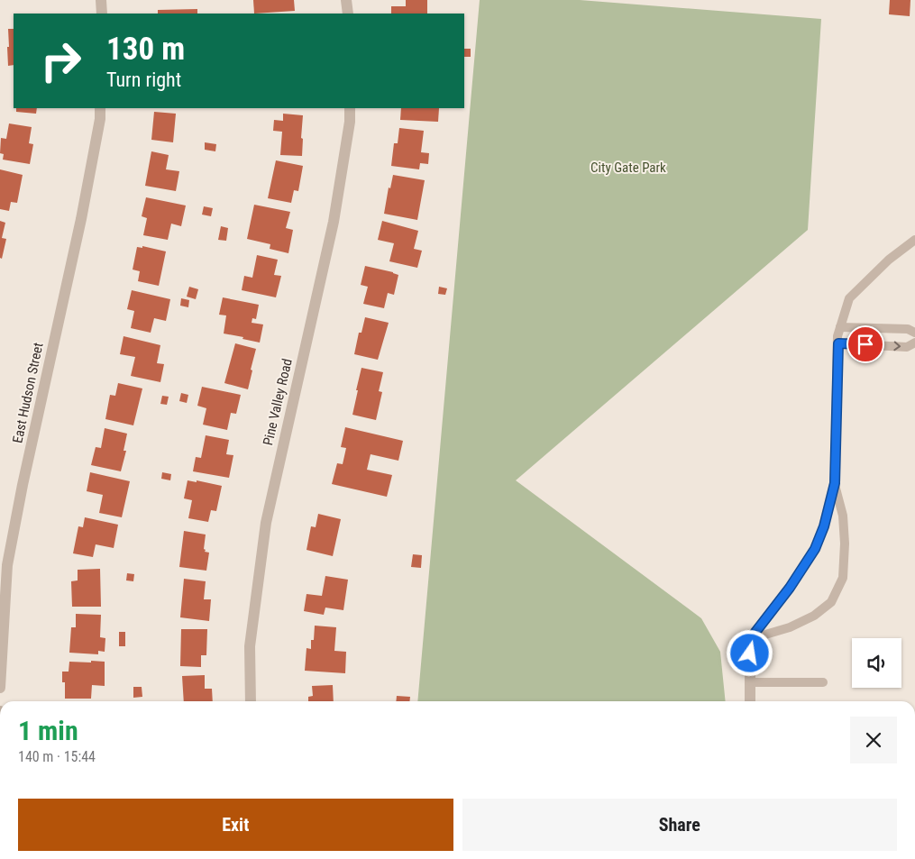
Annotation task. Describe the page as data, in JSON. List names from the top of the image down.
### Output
{
  "streets": {
    "street": ["East Hudson Street", "Pine Valley Road"]
  },
  "parks": ["City Gate Park"],
  "page": {
    "turn": ["130 m", "Turn right"],
    "heading": ["1 min", "140 m · 15:44"],
    "buttons": ["Exit", "Share"]
  }
}
